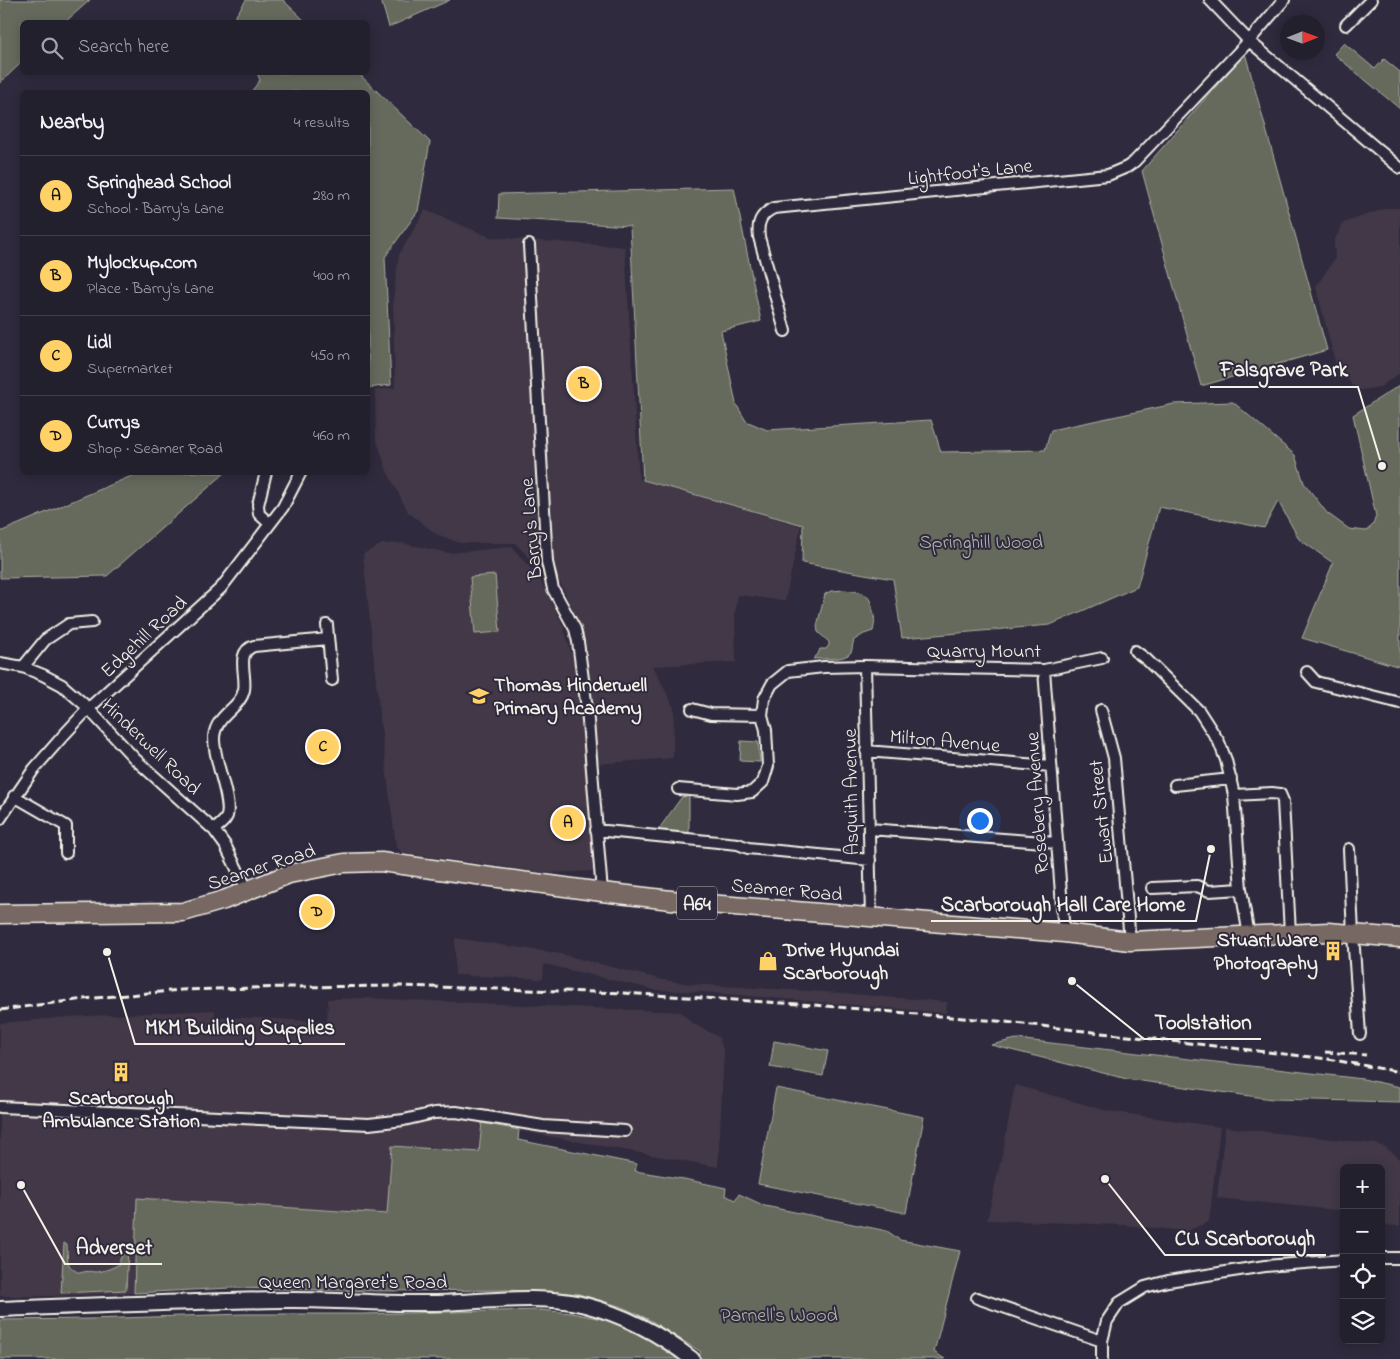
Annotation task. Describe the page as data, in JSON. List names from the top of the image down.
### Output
{
  "streets": {
    "highway": ["Seamer Road", "A64"],
    "main road": ["Queen Margaret's Road"],
    "street": [
      "Lightfoot's Lane",
      "Barry's Lane",
      "Edgehill Road",
      "Quarry Mount",
      "Milton Avenue",
      "Hinderwell Road",
      "Asquith Avenue",
      "Rosebery Avenue",
      "Ewart Street"
    ]
  },
  "crossings": [
    ["Barry's Lane", "Seamer Road"],
    ["Edgehill Road", "Hinderwell Road"],
    ["Quarry Mount", "Asquith Avenue"],
    ["Quarry Mount", "Rosebery Avenue"],
    ["Milton Avenue", "Asquith Avenue"],
    ["Milton Avenue", "Rosebery Avenue"],
    ["Hinderwell Road", "Seamer Road"],
    ["Asquith Avenue", "Seamer Road"],
    ["Rosebery Avenue", "Seamer Road"],
    ["Ewart Street", "Seamer Road"]
  ],
  "parks": ["Springhill Wood", "Parnell's Wood"],
  "places": {
    "other": [
      "Falsgrave Park",
      "Scarborough Hall Care Home",
      "MKM Building Supplies",
      "Toolstation",
      "CU Scarborough",
      "Adverset"
    ],
    "school or university": ["Thomas Hinderwell Primary Academy"],
    "building": ["Stuart Ware Photography", "Scarborough Ambulance Station"],
    "shop": ["Drive Hyundai Scarborough"]
  },
  "north": "right",
  "page": {
    "search": "Search here",
    "heading": ["Nearby", "4 results"],
    "list": [
      {
        "mark": "A",
        "name": "Springhead School",
        "note": "School · Barry's Lane",
        "value": "280 m"
      },
      {
        "mark": "B",
        "name": "Mylockup.com",
        "note": "Place · Barry's Lane",
        "value": "400 m"
      },
      {
        "mark": "C",
        "name": "Lidl",
        "note": "Supermarket",
        "value": "450 m"
      },
      {
        "mark": "D",
        "name": "Currys",
        "note": "Shop · Seamer Road",
        "value": "460 m"
      }
    ],
    "pins": [
      "B",
      "C",
      "A",
      "D"
    ],
    "map_buttons": ["+", "−"]
  }
}
